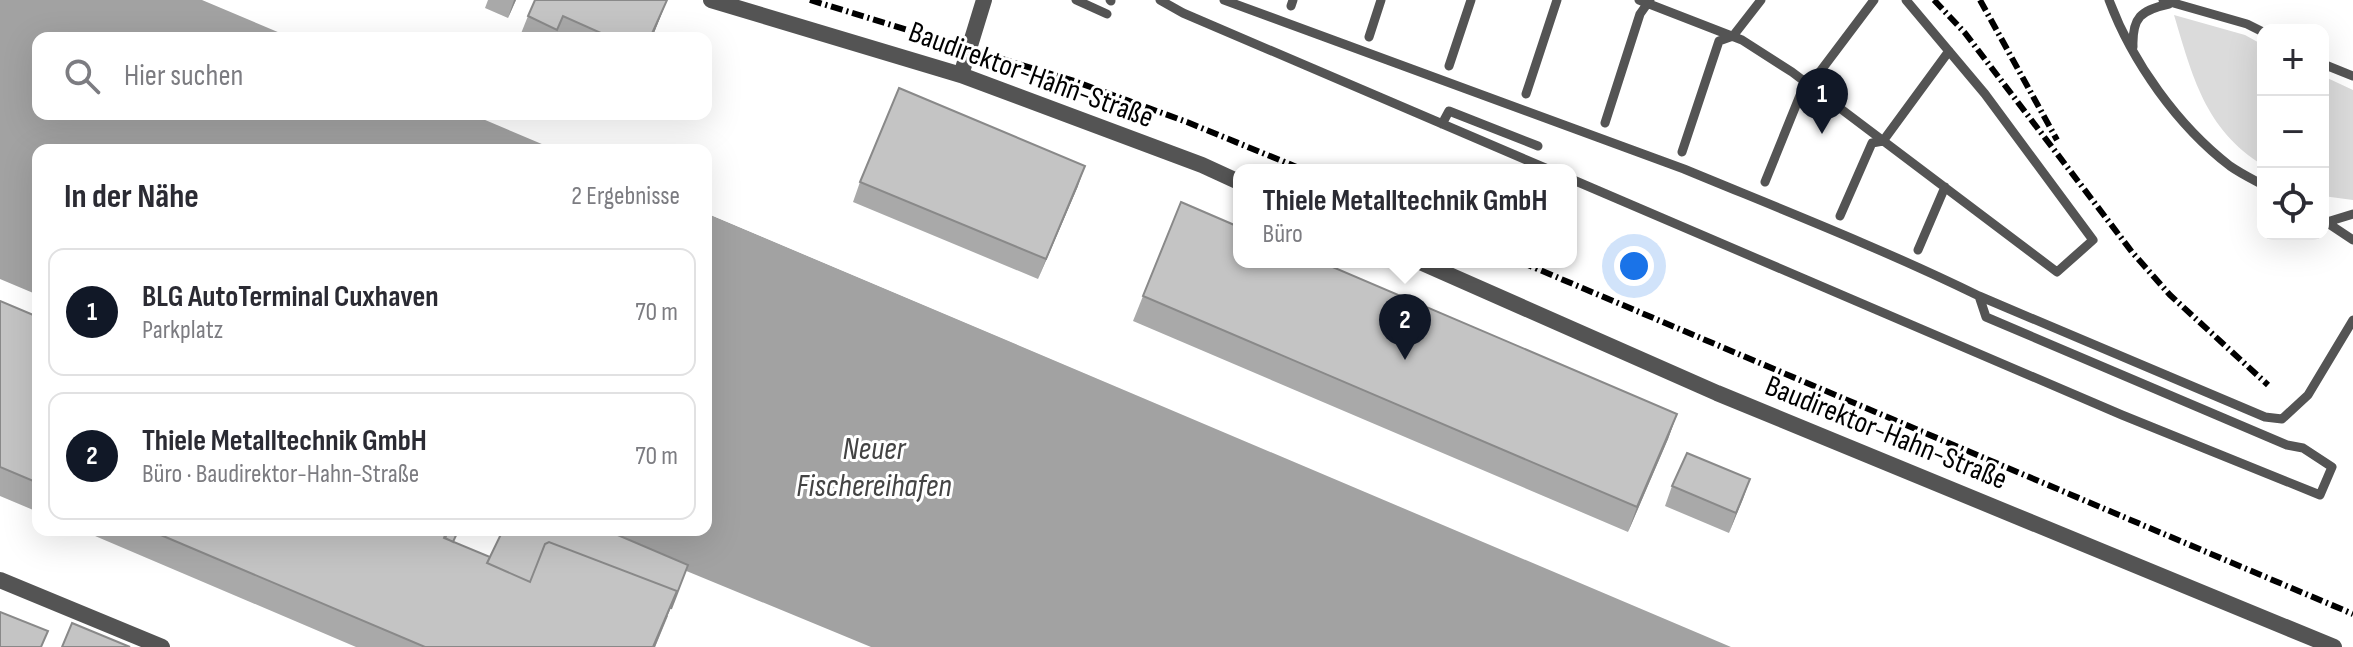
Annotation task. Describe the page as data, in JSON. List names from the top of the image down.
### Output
{
  "streets": {
    "street": ["Baudirektor-Hahn-Straße"]
  },
  "water": ["Neuer Fischereihafen"],
  "page": {
    "map_buttons": ["+", "−"],
    "search": "Hier suchen",
    "pins": ["1", "2"],
    "heading": ["In der Nähe", "2 Ergebnisse"],
    "popup": ["Thiele Metalltechnik GmbH", "Büro"],
    "list": [
      {
        "mark": "1",
        "name": "BLG AutoTerminal Cuxhaven",
        "note": "Parkplatz",
        "value": "70 m"
      },
      {
        "mark": "2",
        "name": "Thiele Metalltechnik GmbH",
        "note": "Büro · Baudirektor-Hahn-Straße",
        "value": "70 m"
      }
    ]
  }
}
